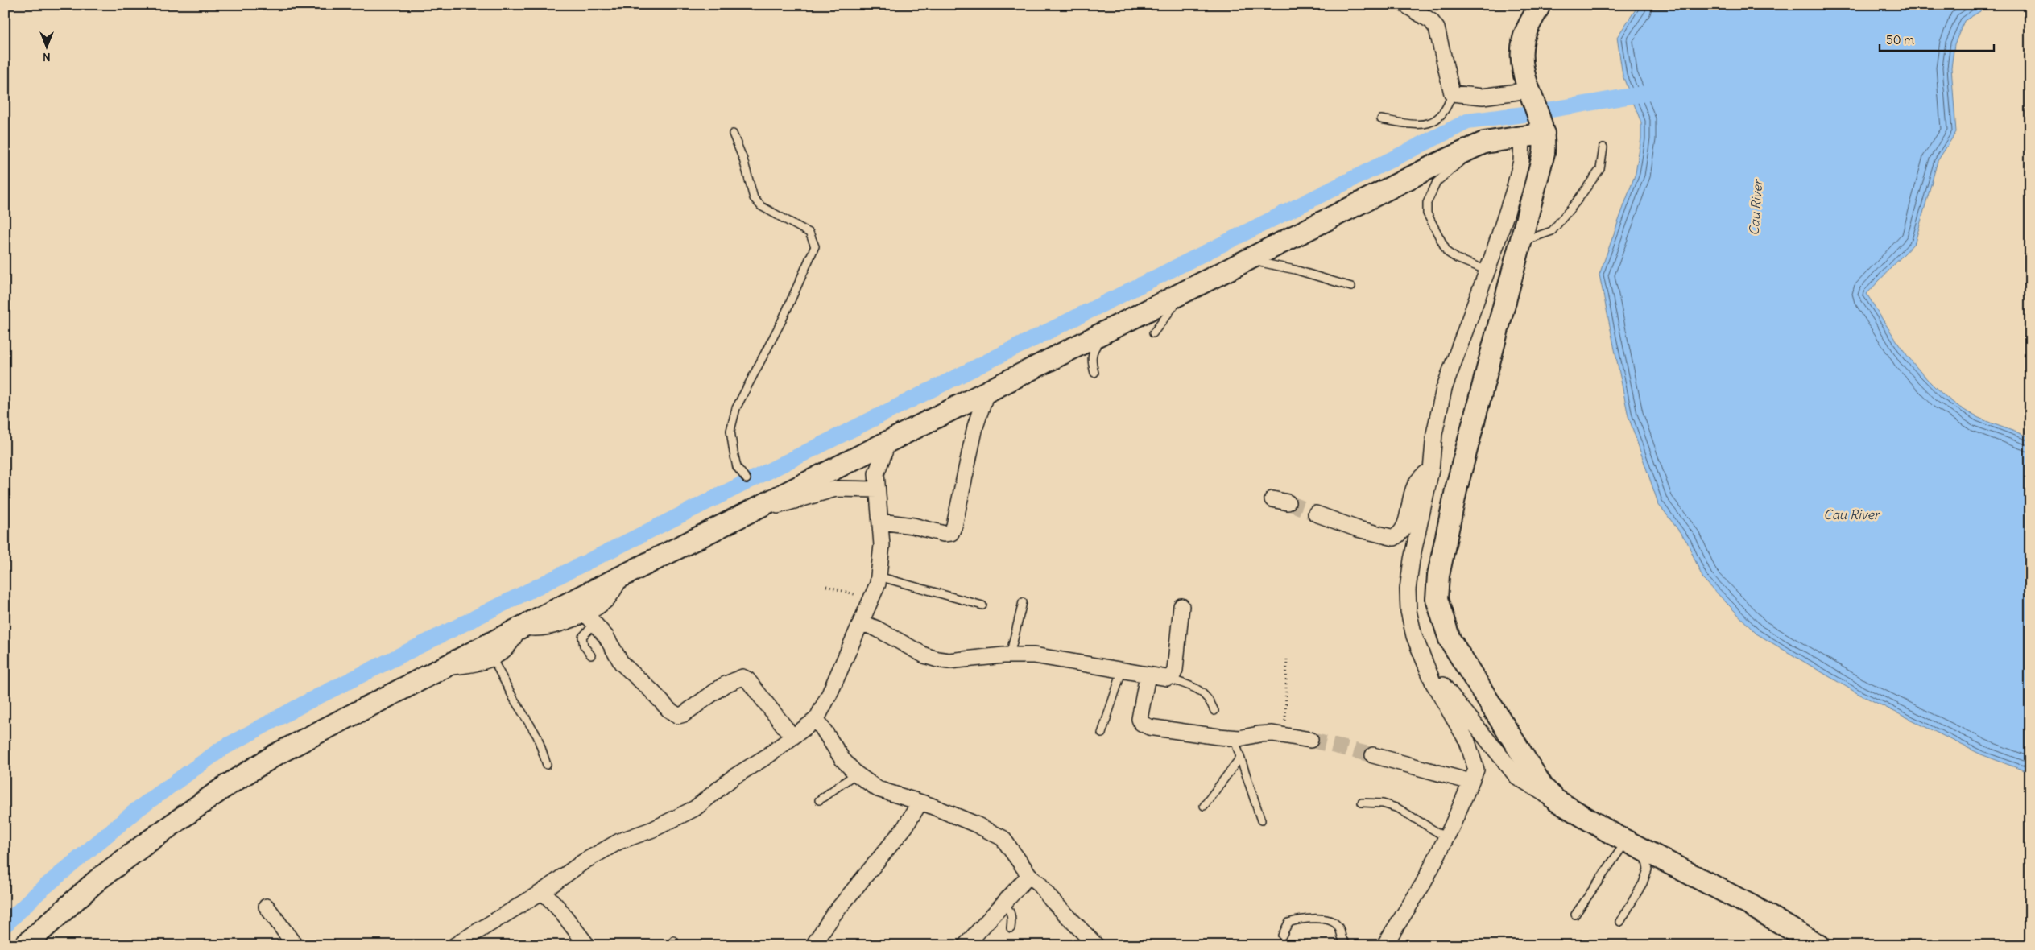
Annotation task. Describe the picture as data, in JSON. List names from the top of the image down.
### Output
{
  "water": ["Cau River"],
  "scale_bar": "50 m",
  "north": "bottom"
}
